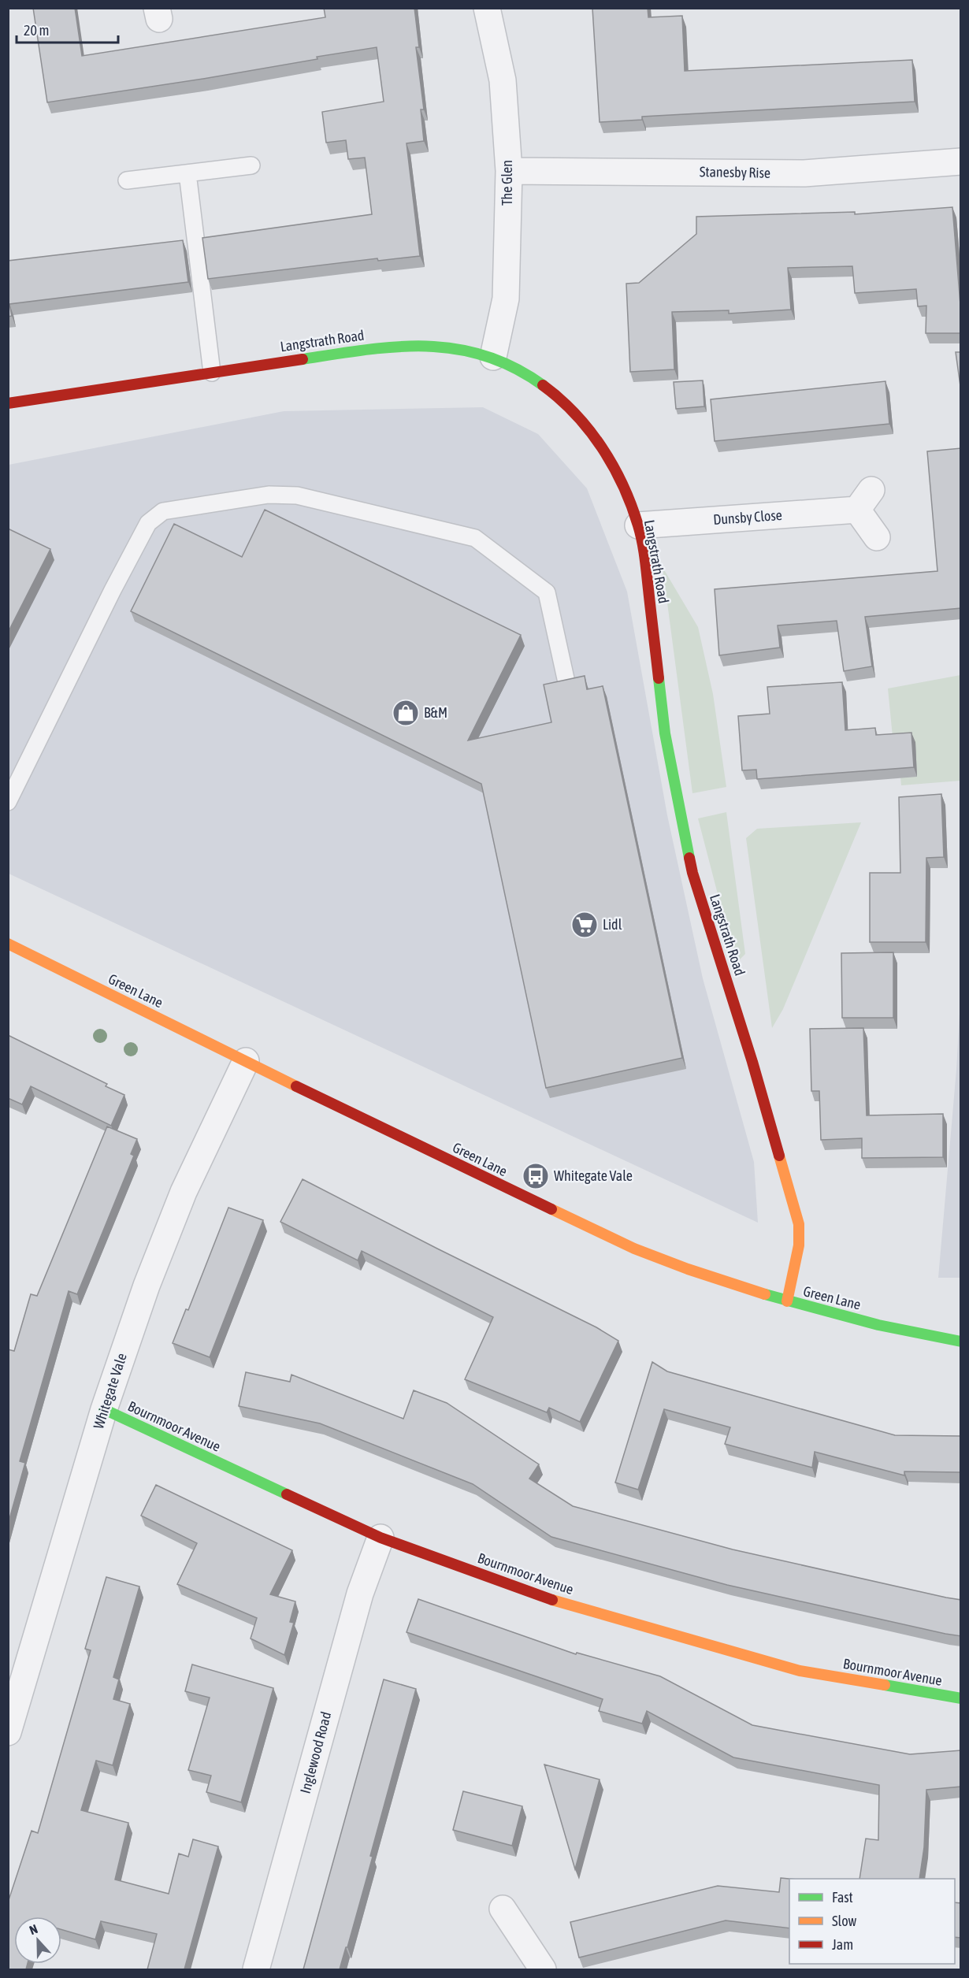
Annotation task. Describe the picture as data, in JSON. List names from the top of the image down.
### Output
{
  "streets": {
    "street": [
      "Stanesby Rise",
      "The Glen",
      "Langstrath Road",
      "Dunsby Close",
      "Green Lane",
      "Whitegate Vale",
      "Bournmoor Avenue",
      "Inglewood Road"
    ]
  },
  "crossings": [
    ["Stanesby Rise", "The Glen"],
    ["The Glen", "Langstrath Road"],
    ["Langstrath Road", "Dunsby Close"],
    ["Langstrath Road", "Green Lane"],
    ["Green Lane", "Whitegate Vale"],
    ["Whitegate Vale", "Bournmoor Avenue"],
    ["Bournmoor Avenue", "Inglewood Road"]
  ],
  "places": {
    "shop": ["B&M"],
    "supermarket": ["Lidl"],
    "bus stop": ["Whitegate Vale"]
  },
  "legend": ["Fast", "Slow", "Jam"],
  "scale_bar": "20 m",
  "north": "top"
}
